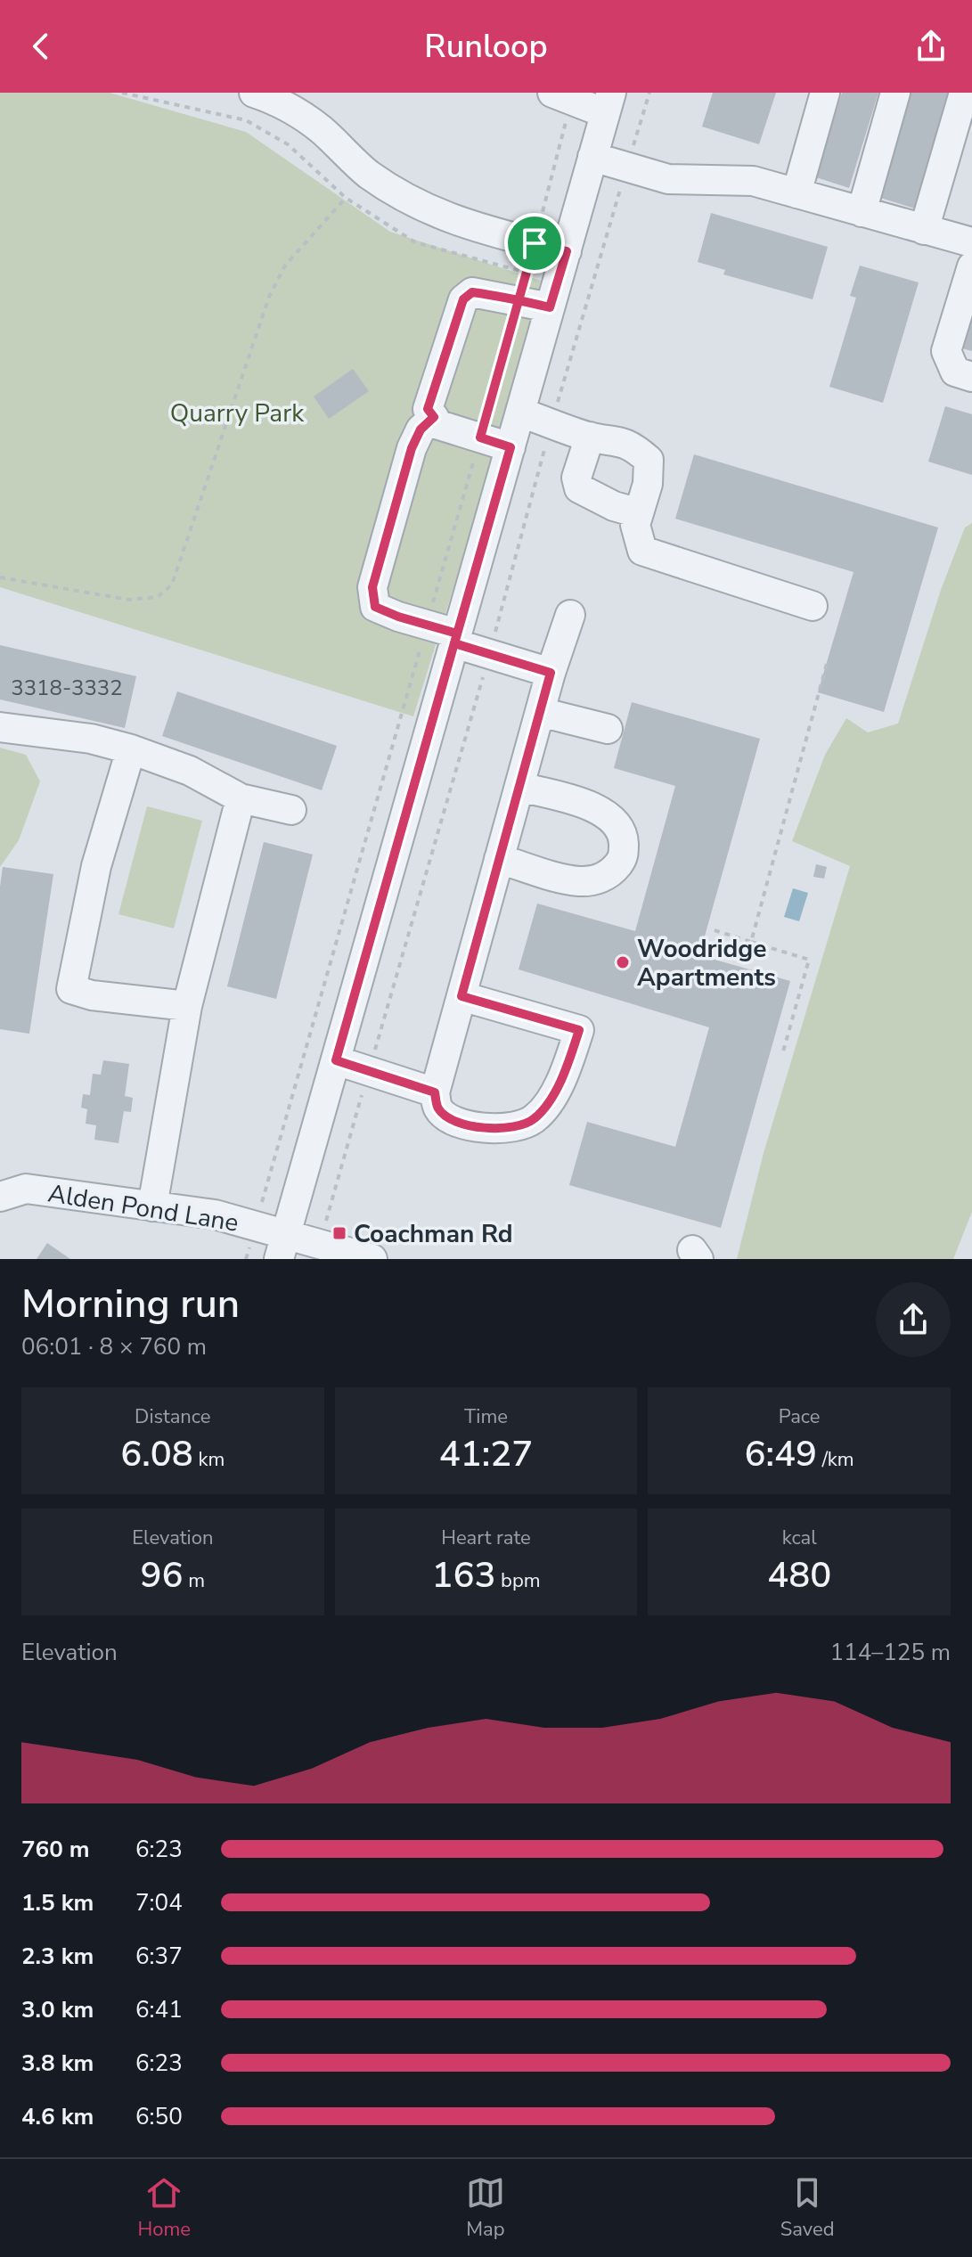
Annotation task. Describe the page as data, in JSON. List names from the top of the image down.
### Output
{
  "streets": {
    "street": ["Alden Pond Lane"]
  },
  "parks": ["Quarry Park"],
  "places": {
    "other": ["Woodridge Apartments"],
    "transit": ["Coachman Rd"]
  },
  "house_numbers": ["3318-3332"],
  "page": {
    "header": "Runloop",
    "heading": ["Morning run", "06:01 · 8 × 760 m"],
    "stats": [
      ["Distance", "6.08 km"],
      ["Time", "41:27"],
      ["Pace", "6:49 /km"],
      ["Elevation", "96 m"],
      ["Heart rate", "163 bpm"],
      ["kcal", "480"]
    ],
    "chart": ["Elevation", "114–125 m"],
    "list": [
      {
        "name": "760 m",
        "note": "6:23"
      },
      {
        "name": "1.5 km",
        "note": "7:04"
      },
      {
        "name": "2.3 km",
        "note": "6:37"
      },
      {
        "name": "3.0 km",
        "note": "6:41"
      },
      {
        "name": "3.8 km",
        "note": "6:23"
      },
      {
        "name": "4.6 km",
        "note": "6:50"
      }
    ],
    "tabs": ["Home", "Map", "Saved"]
  }
}
